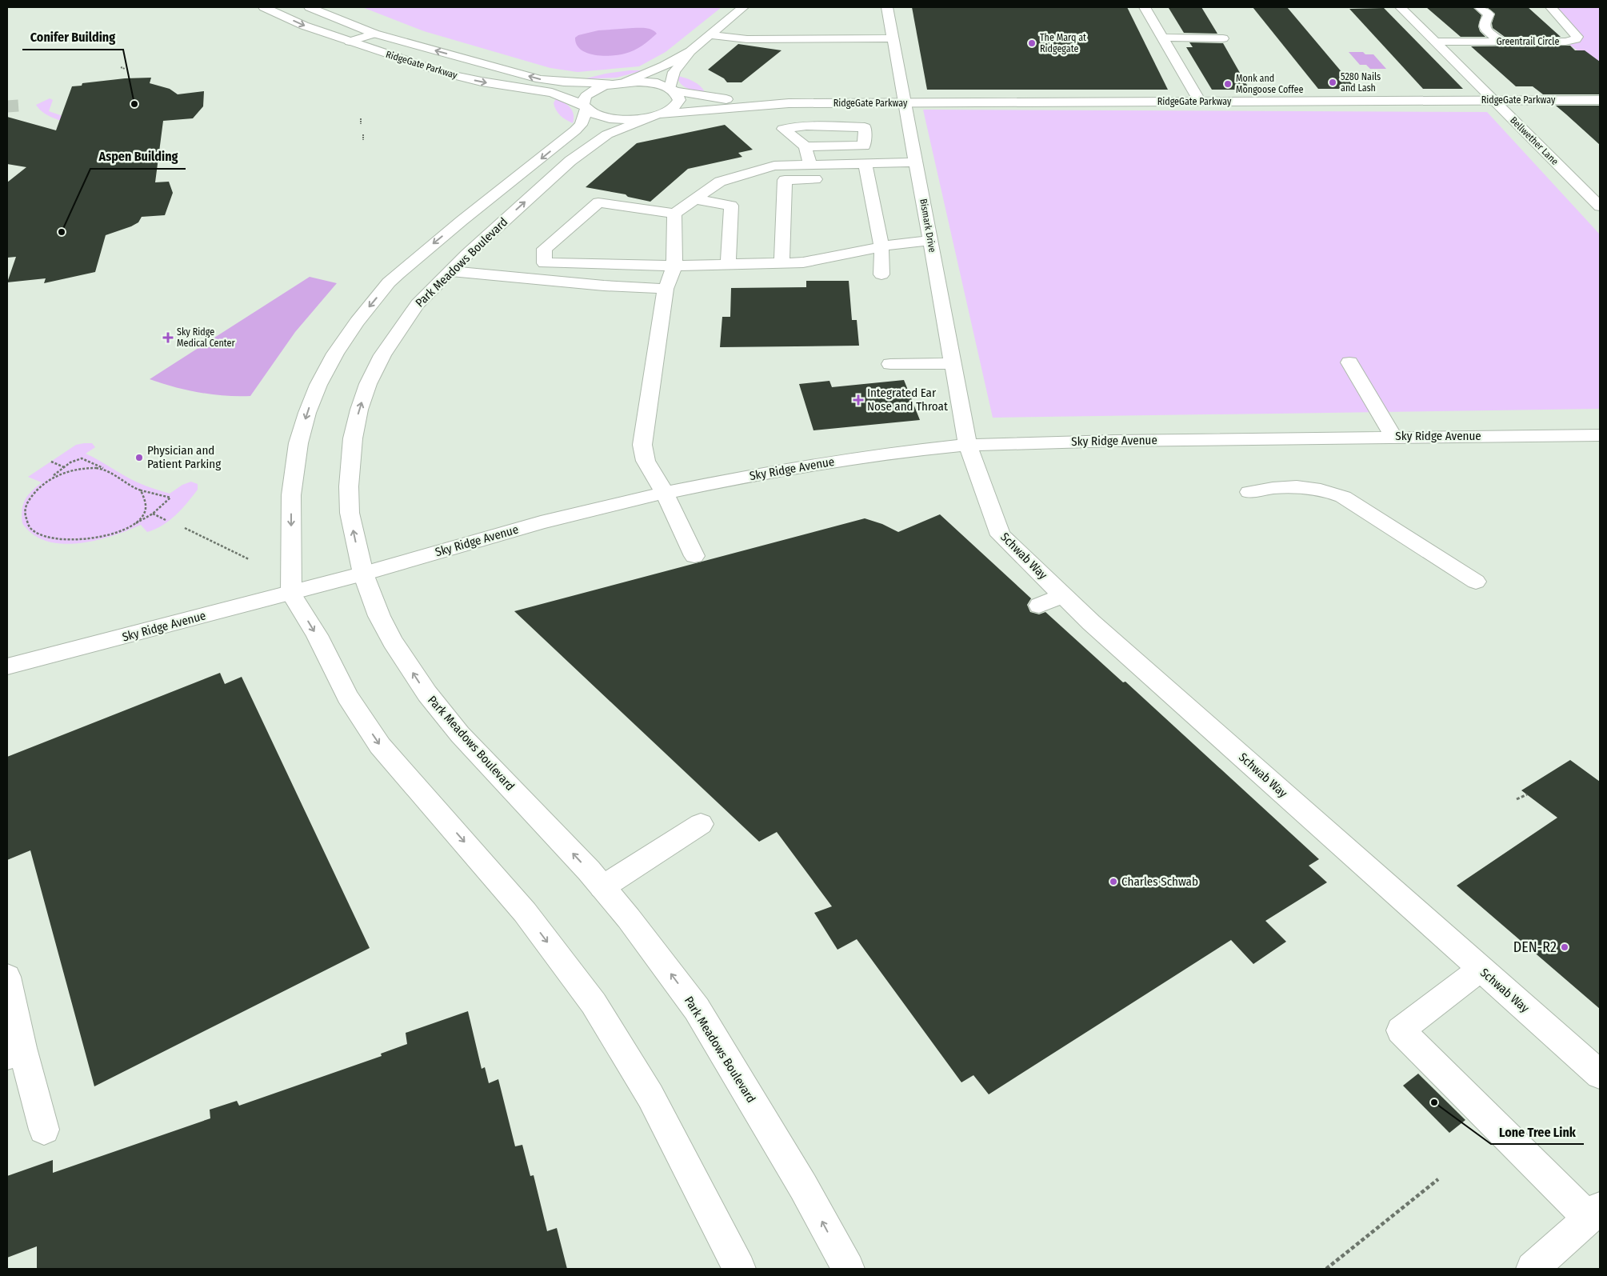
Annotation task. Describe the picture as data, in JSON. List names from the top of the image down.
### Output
{
  "streets": {
    "main road": [
      "Greentrail Circle",
      "RidgeGate Parkway",
      "Bellwether Lane",
      "Bismark Drive",
      "Park Meadows Boulevard",
      "Sky Ridge Avenue",
      "Schwab Way"
    ]
  },
  "crossings": [
    ["Greentrail Circle", "Bellwether Lane"],
    ["RidgeGate Parkway", "Bellwether Lane"],
    ["RidgeGate Parkway", "Bismark Drive"],
    ["RidgeGate Parkway", "Park Meadows Boulevard"],
    ["Bismark Drive", "Sky Ridge Avenue"],
    ["Bismark Drive", "Schwab Way"],
    ["Park Meadows Boulevard", "Sky Ridge Avenue"],
    ["Sky Ridge Avenue", "Schwab Way"]
  ],
  "places": {
    "other": [
      "The Marq at Ridgegate",
      "5280 Nails and Lash",
      "Monk and Mongoose Coffee",
      "Conifer Building",
      "Aspen Building",
      "Physician and Patient Parking",
      "Charles Schwab",
      "DEN-R2",
      "Lone Tree Link"
    ],
    "health": ["Sky Ridge Medical Center", "Integrated Ear Nose and Throat"]
  }
}
